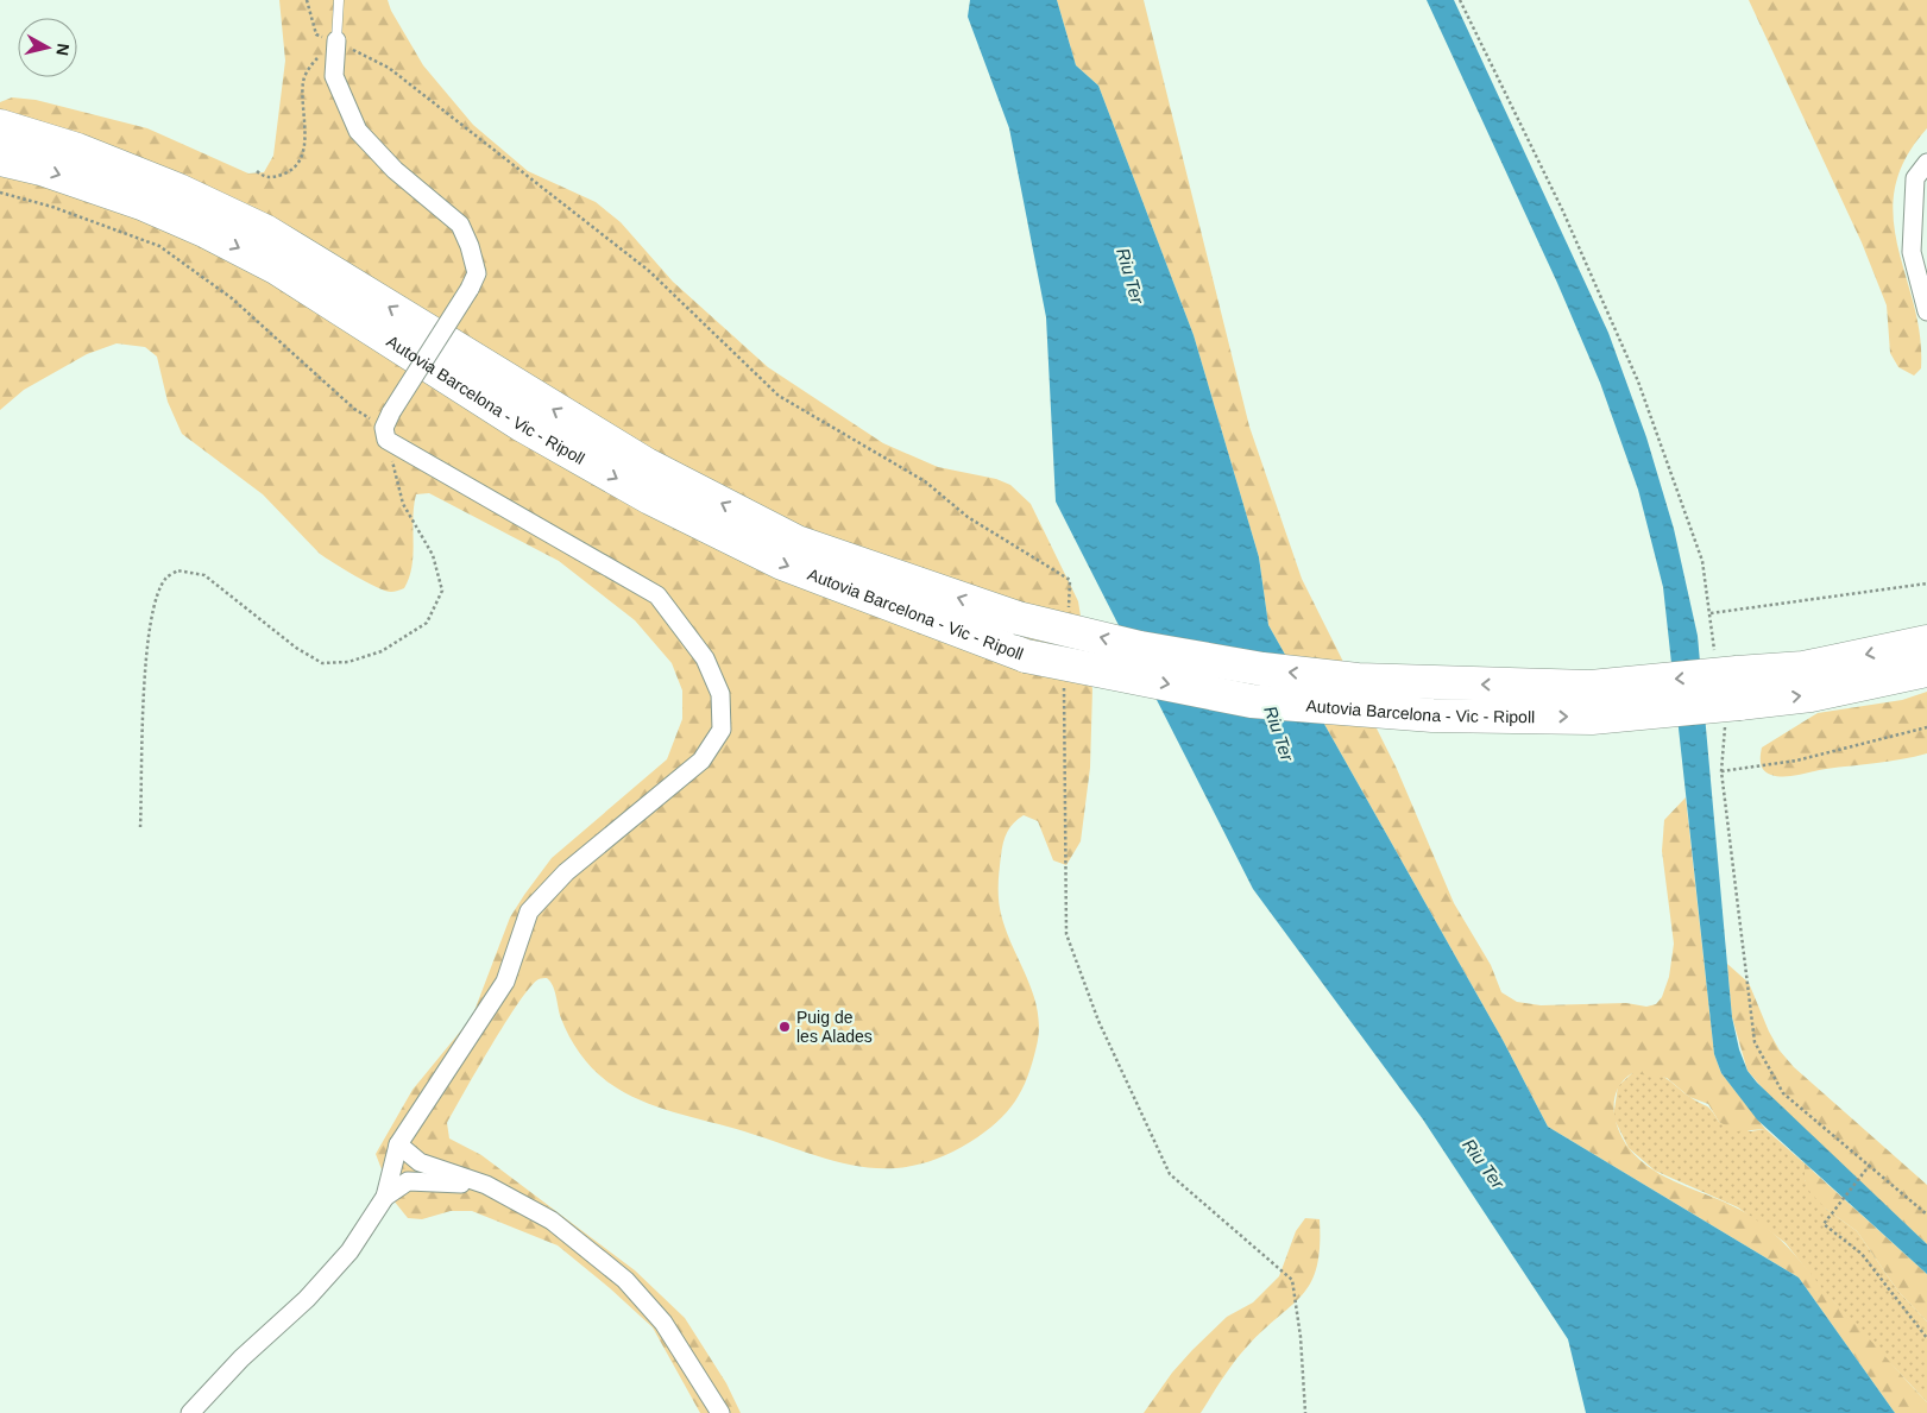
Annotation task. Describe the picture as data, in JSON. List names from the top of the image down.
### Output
{
  "streets": {
    "highway": ["Autovia Barcelona - Vic - Ripoll"]
  },
  "water": ["Riu Ter"],
  "places": ["Puig de les Alades"],
  "north": "right"
}
